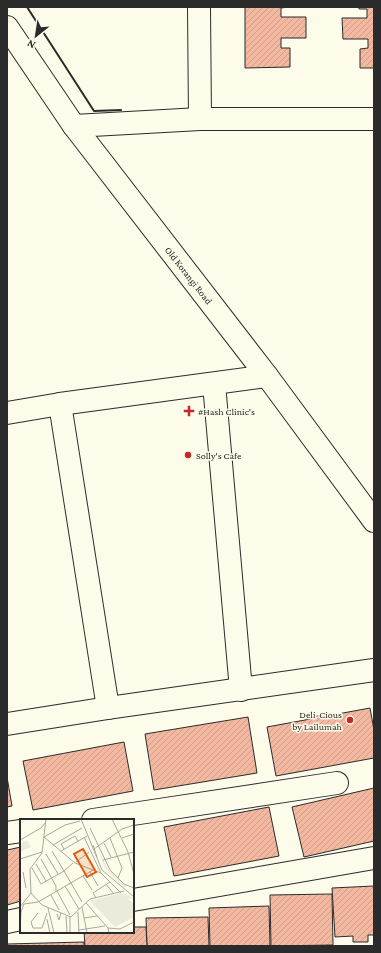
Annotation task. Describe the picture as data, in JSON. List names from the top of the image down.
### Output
{
  "streets": {
    "street": ["Old Korangi Road"]
  },
  "places": {
    "health": ["#Hash Clinic's"],
    "other": ["Solly's Cafe", "Deli-Cious by Lailumah"]
  },
  "north": "bottom left"
}
